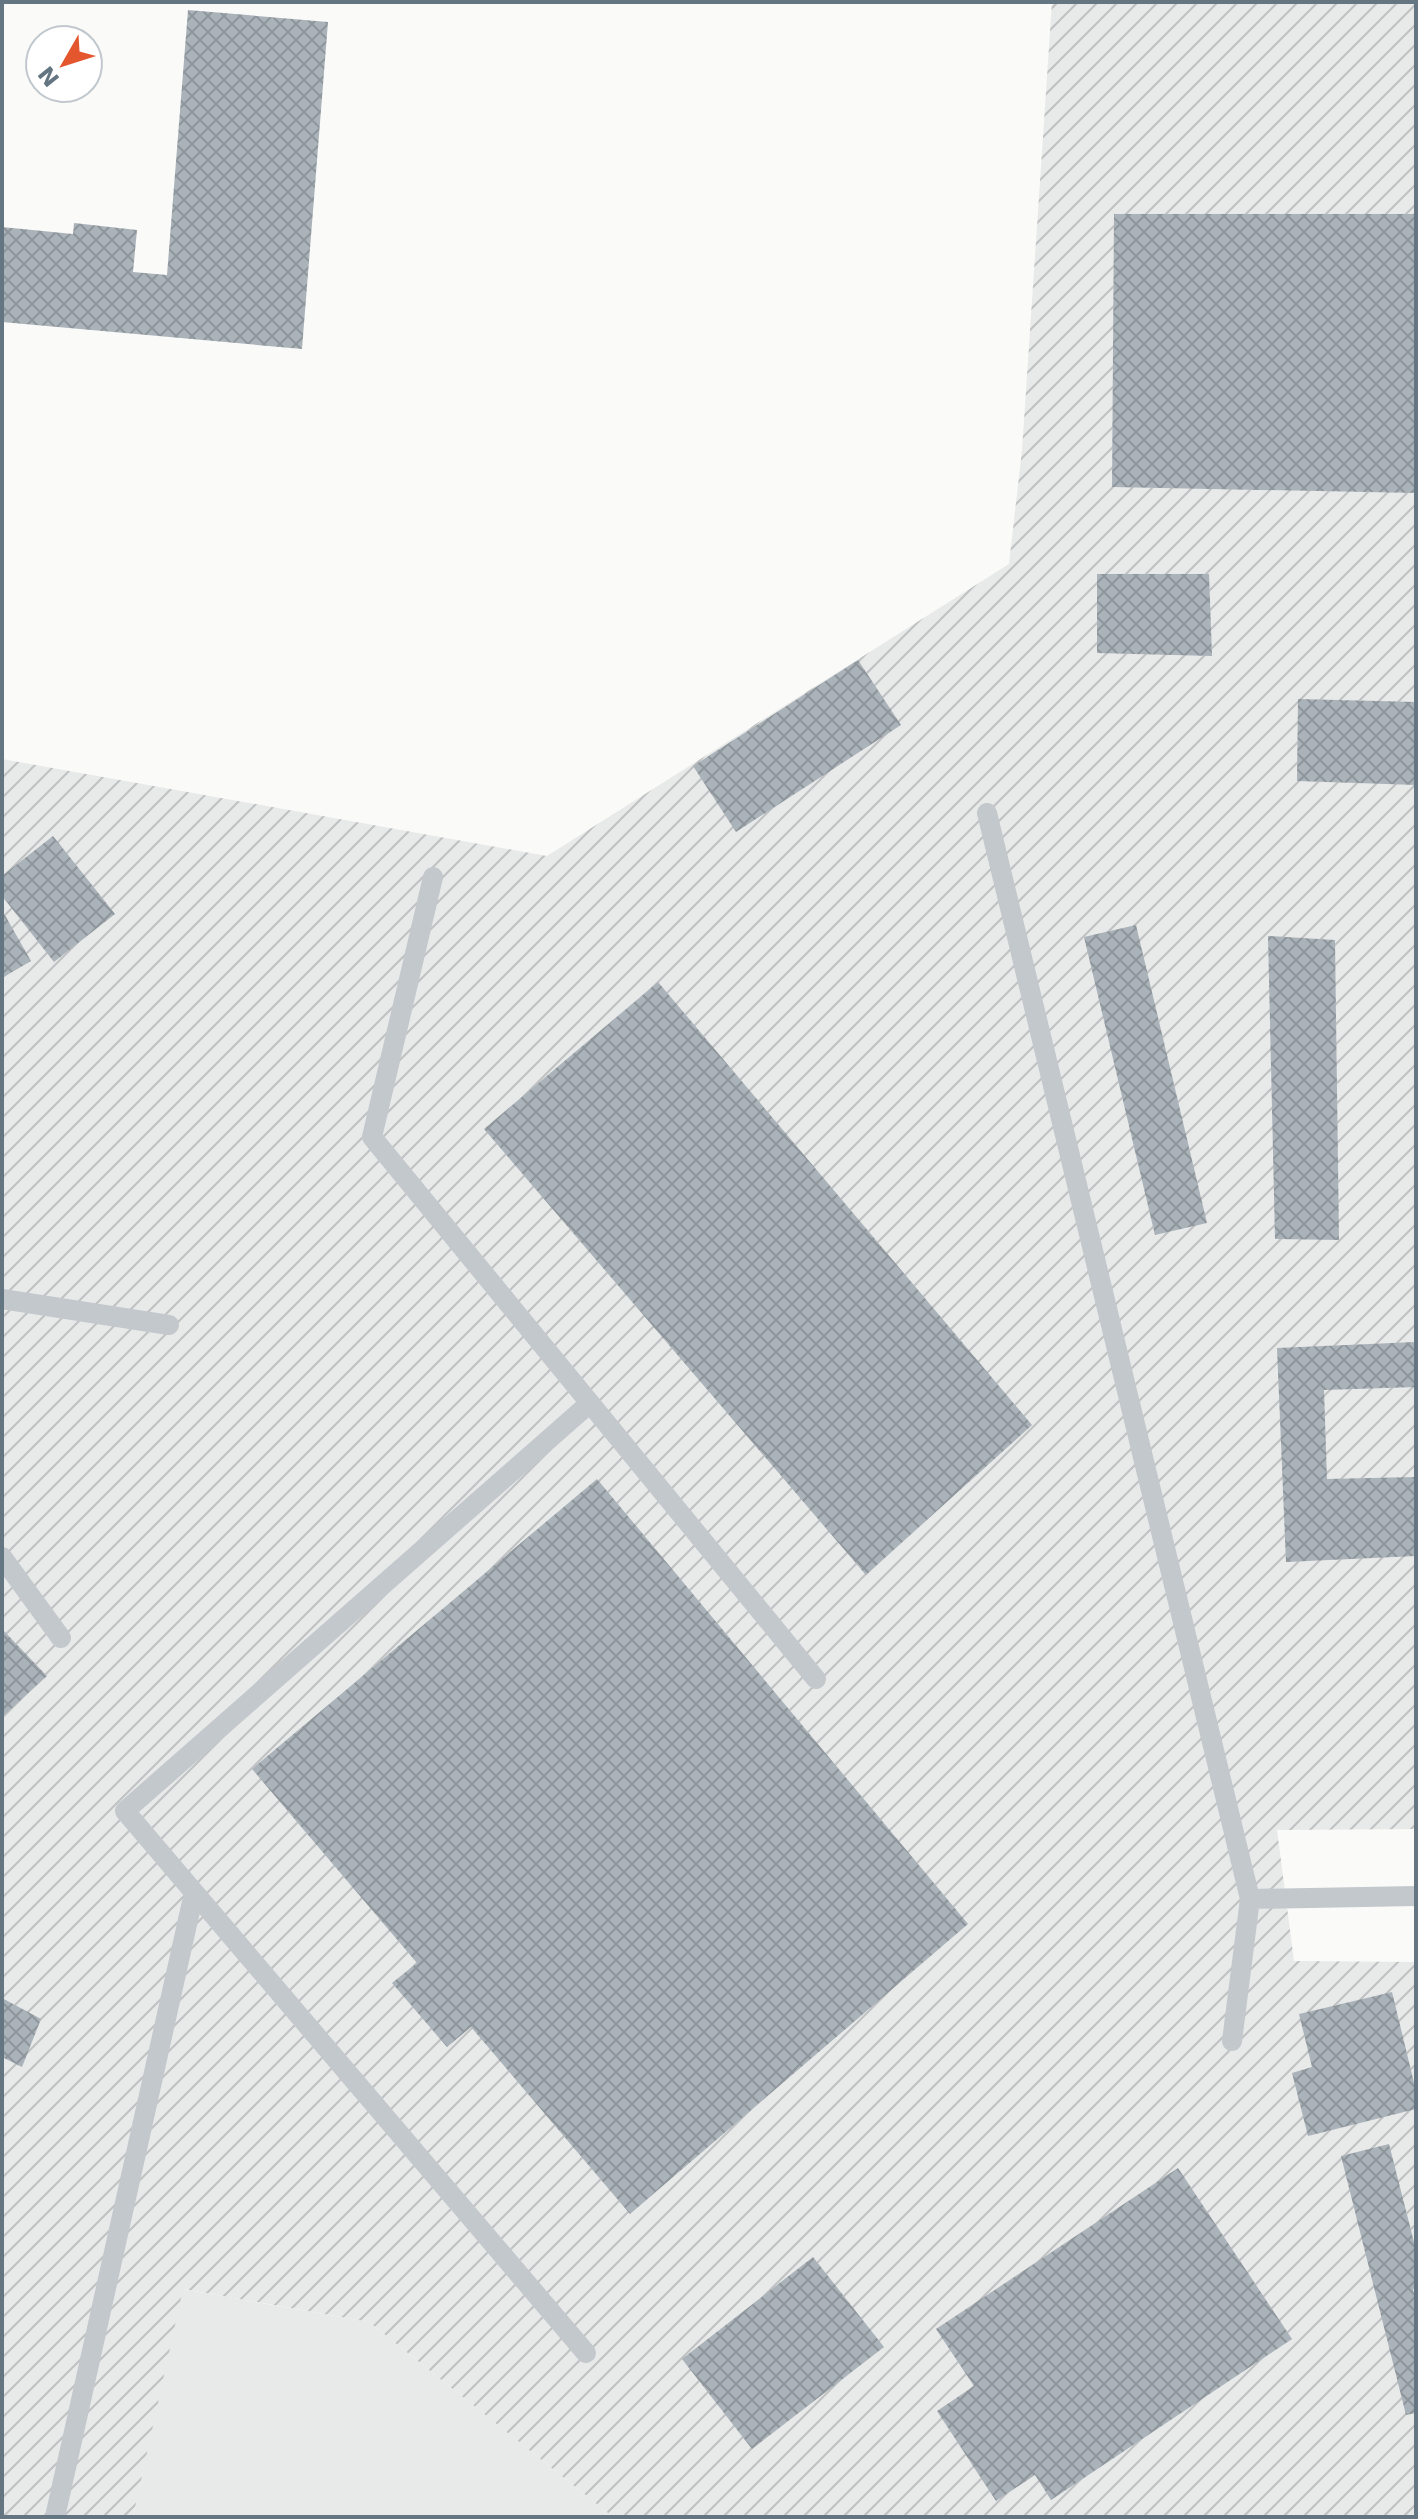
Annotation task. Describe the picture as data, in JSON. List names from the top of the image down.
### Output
{
  "north": "bottom left"
}
